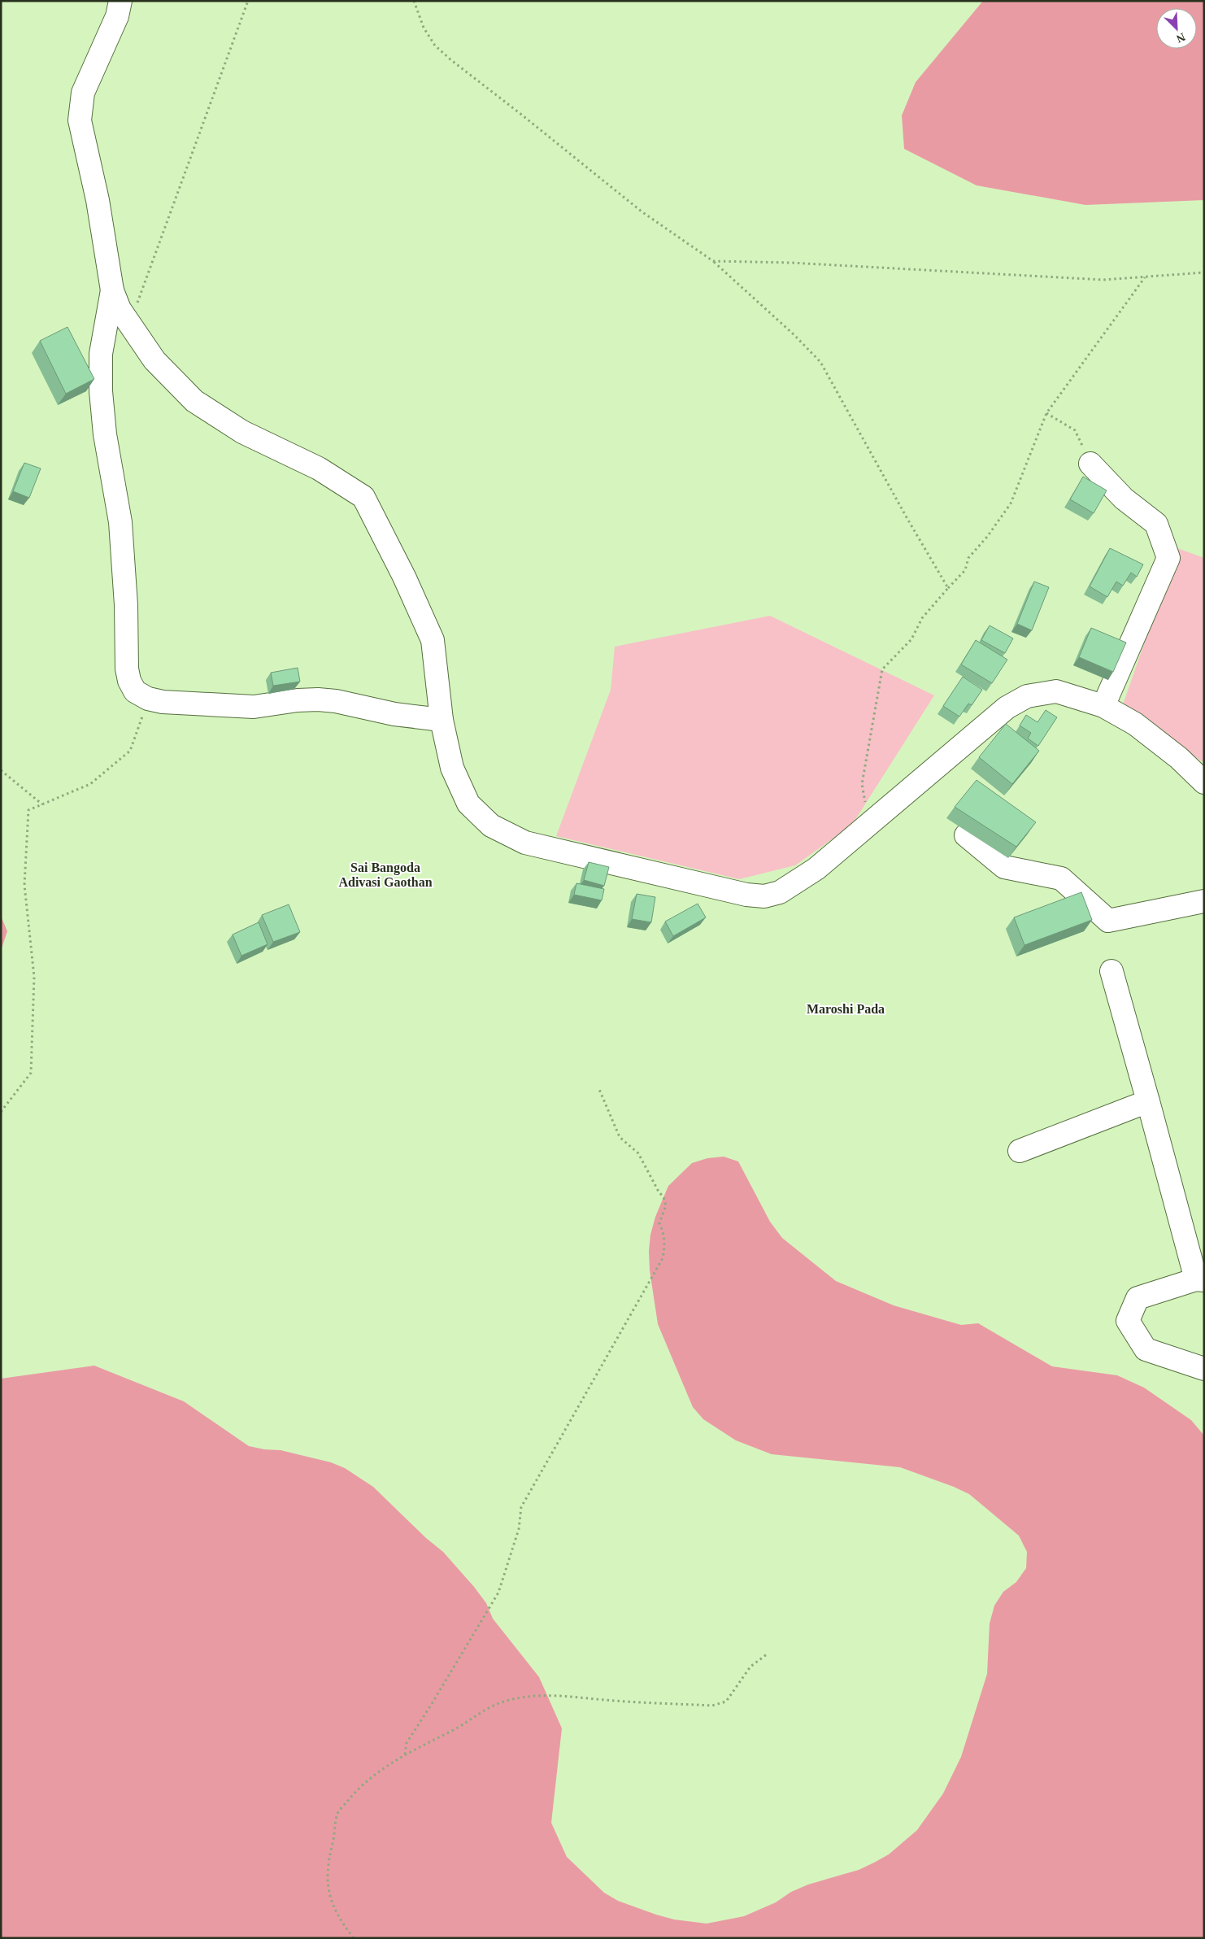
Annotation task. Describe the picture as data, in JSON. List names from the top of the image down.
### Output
{
  "districts": ["Sai Bangoda Adivasi Gaothan", "Maroshi Pada"],
  "north": "bottom right"
}
